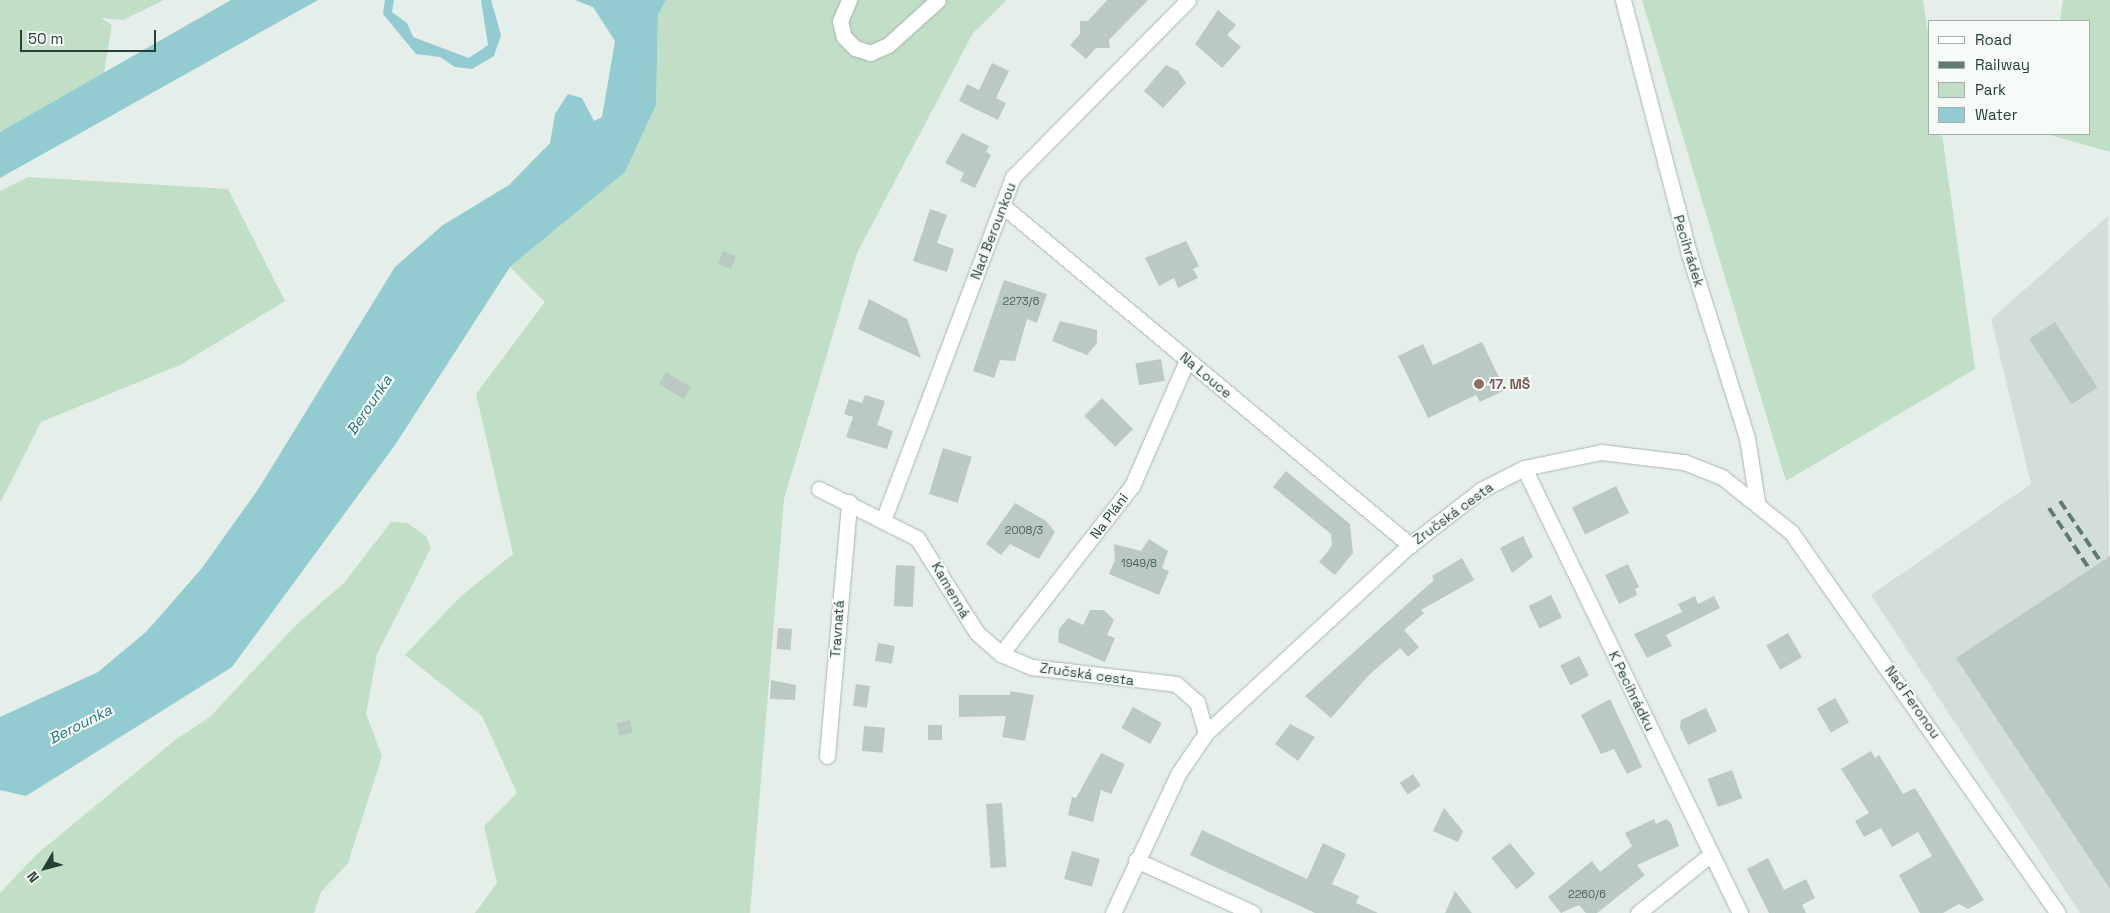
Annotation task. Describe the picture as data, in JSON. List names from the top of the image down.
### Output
{
  "streets": {
    "street": [
      "Nad Berounkou",
      "Pecihrádek",
      "Na Louce",
      "Zručská cesta",
      "Na Pláni",
      "Kamenná",
      "Travnatá",
      "K Pecihrádku",
      "Nad Feronou"
    ]
  },
  "crossings": [
    ["Nad Berounkou", "Na Louce"],
    ["Nad Berounkou", "Kamenná"],
    ["Pecihrádek", "Zručská cesta"],
    ["Pecihrádek", "Nad Feronou"],
    ["Na Louce", "Zručská cesta"],
    ["Na Louce", "Na Pláni"],
    ["Zručská cesta", "Na Pláni"],
    ["Zručská cesta", "Kamenná"],
    ["Zručská cesta", "K Pecihrádku"],
    ["Zručská cesta", "Nad Feronou"],
    ["Na Pláni", "Kamenná"],
    ["Kamenná", "Travnatá"]
  ],
  "water": ["Berounka"],
  "places": ["17. MŠ"],
  "house_numbers": [
    "2273/6",
    "2008/3",
    "1949/8",
    "2260/6"
  ],
  "legend": [
    "Road",
    "Railway",
    "Park",
    "Water"
  ],
  "scale_bar": "50 m",
  "north": "bottom left"
}
